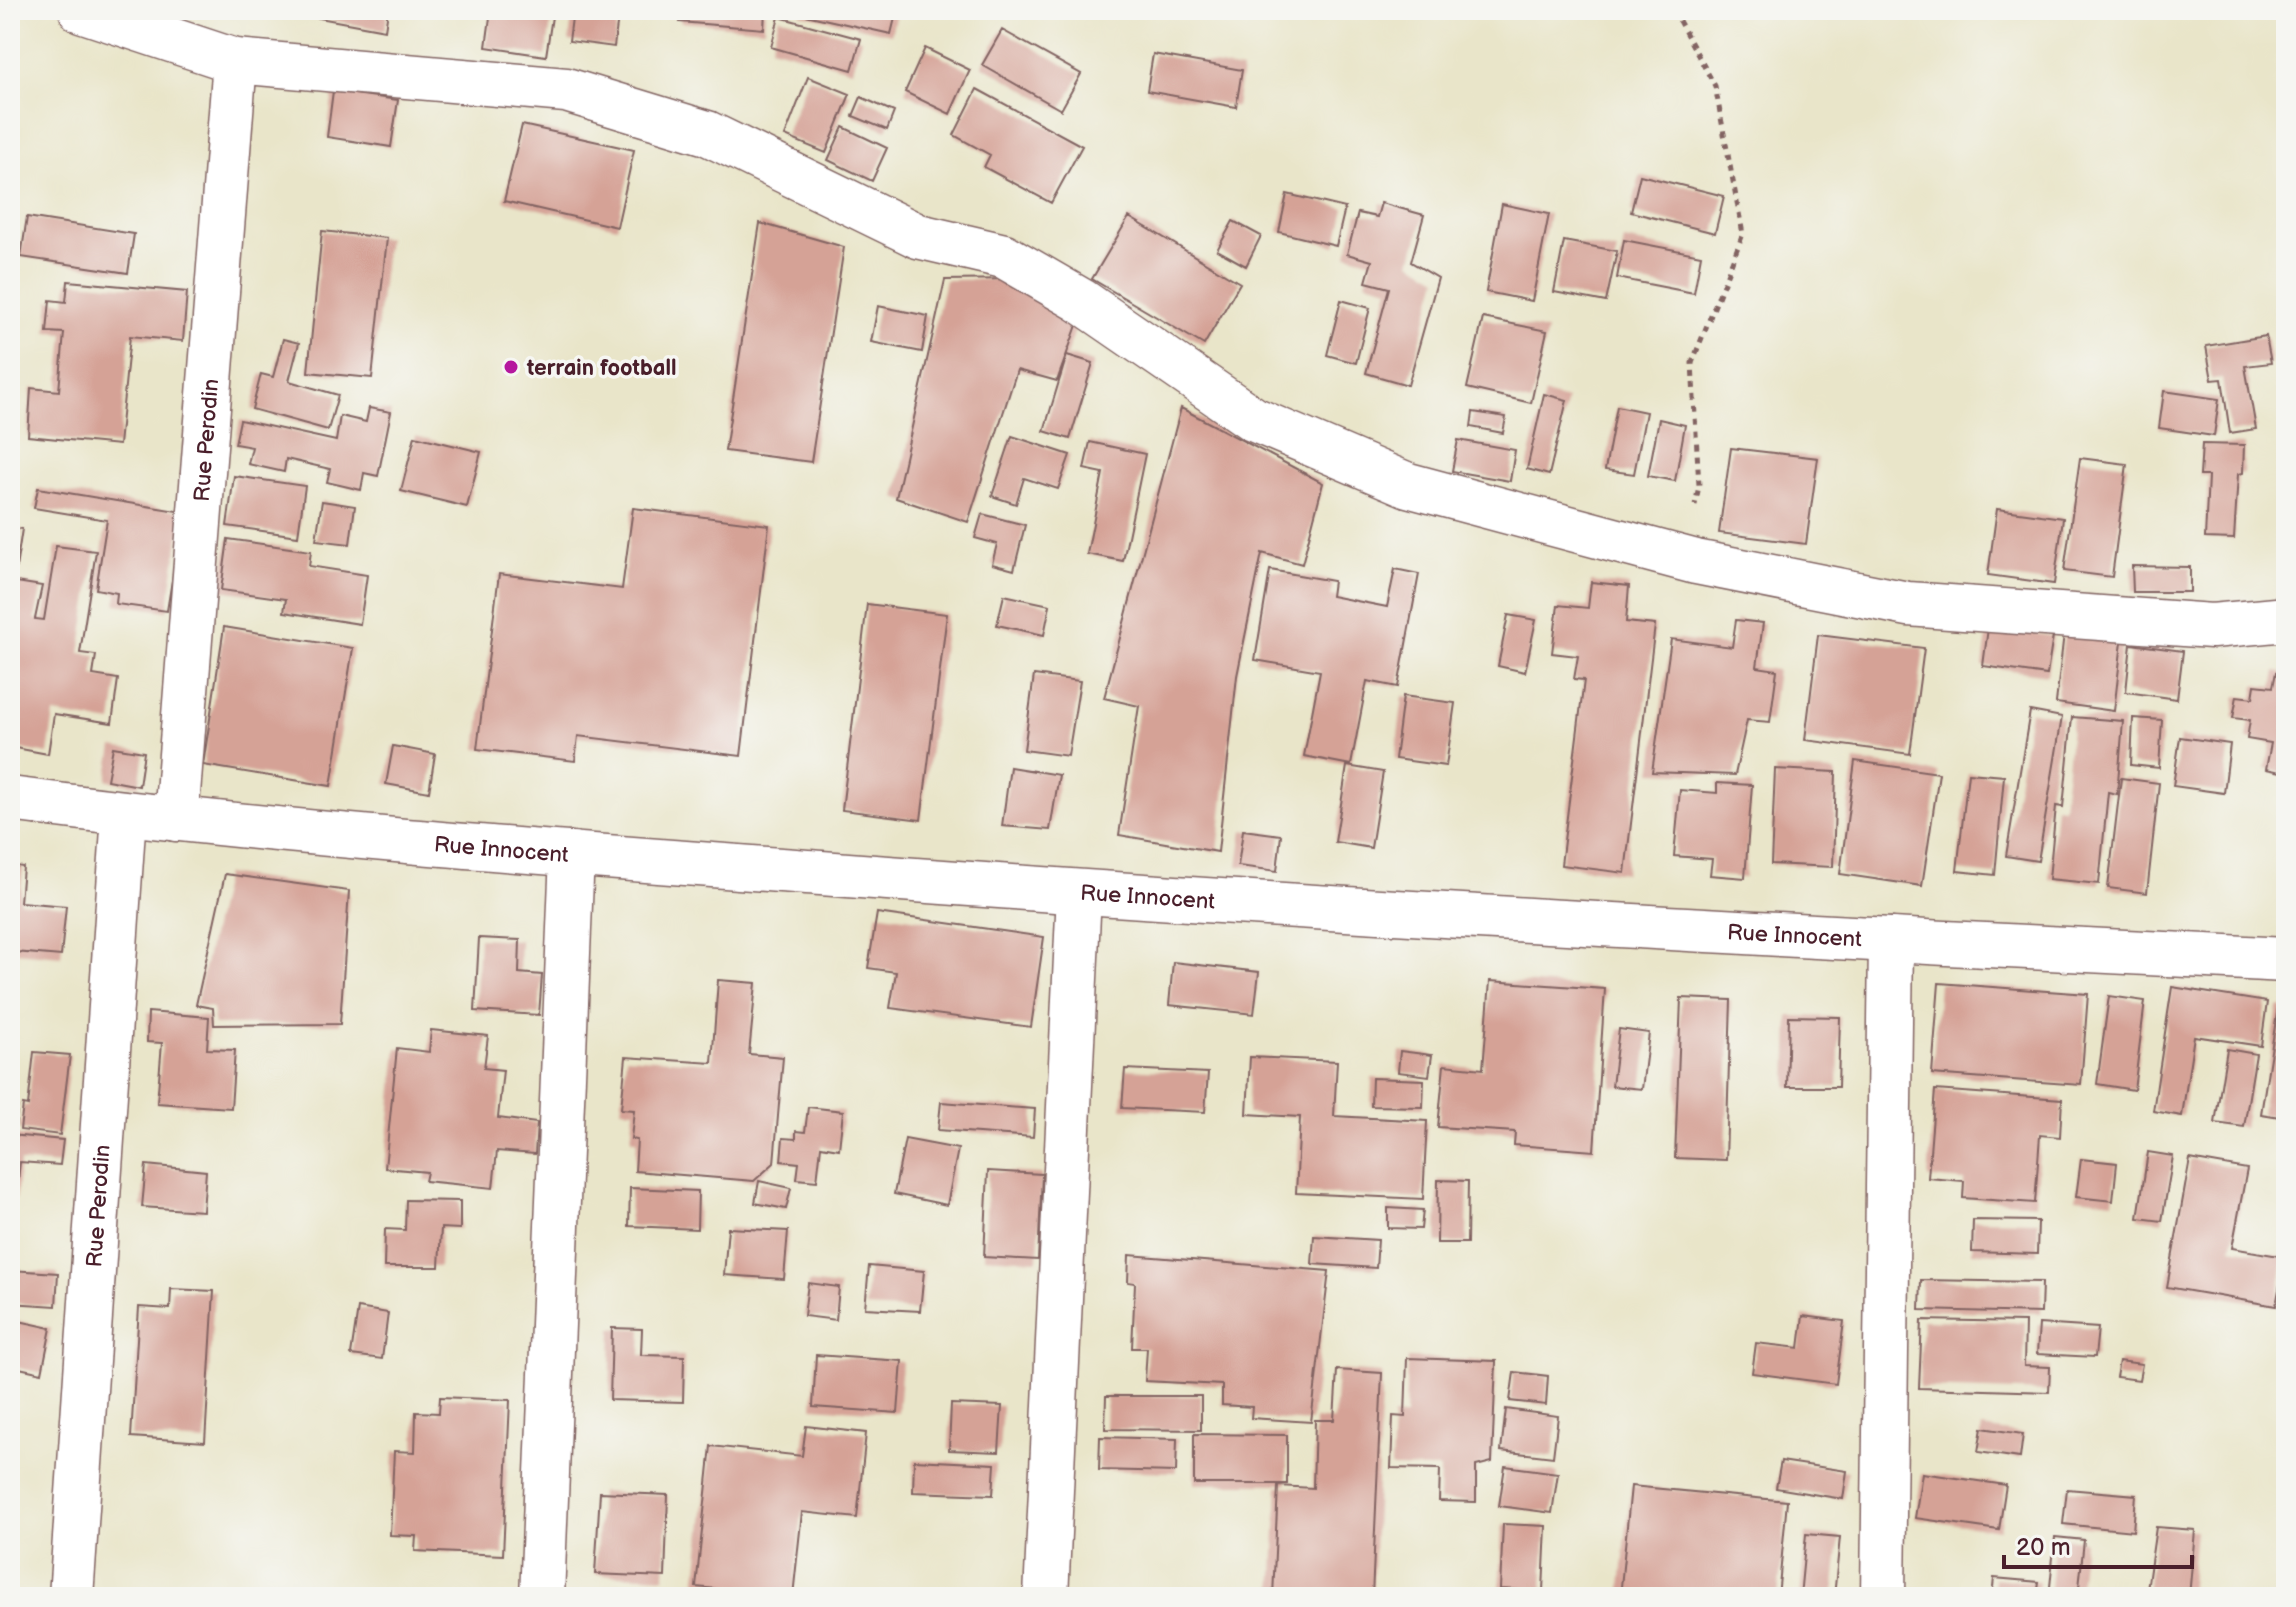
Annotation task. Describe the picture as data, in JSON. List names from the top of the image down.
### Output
{
  "streets": {
    "street": ["Rue Perodin", "Rue Innocent"]
  },
  "crossings": [
    ["Rue Perodin", "Rue Innocent"]
  ],
  "places": ["terrain football"],
  "scale_bar": "20 m"
}
